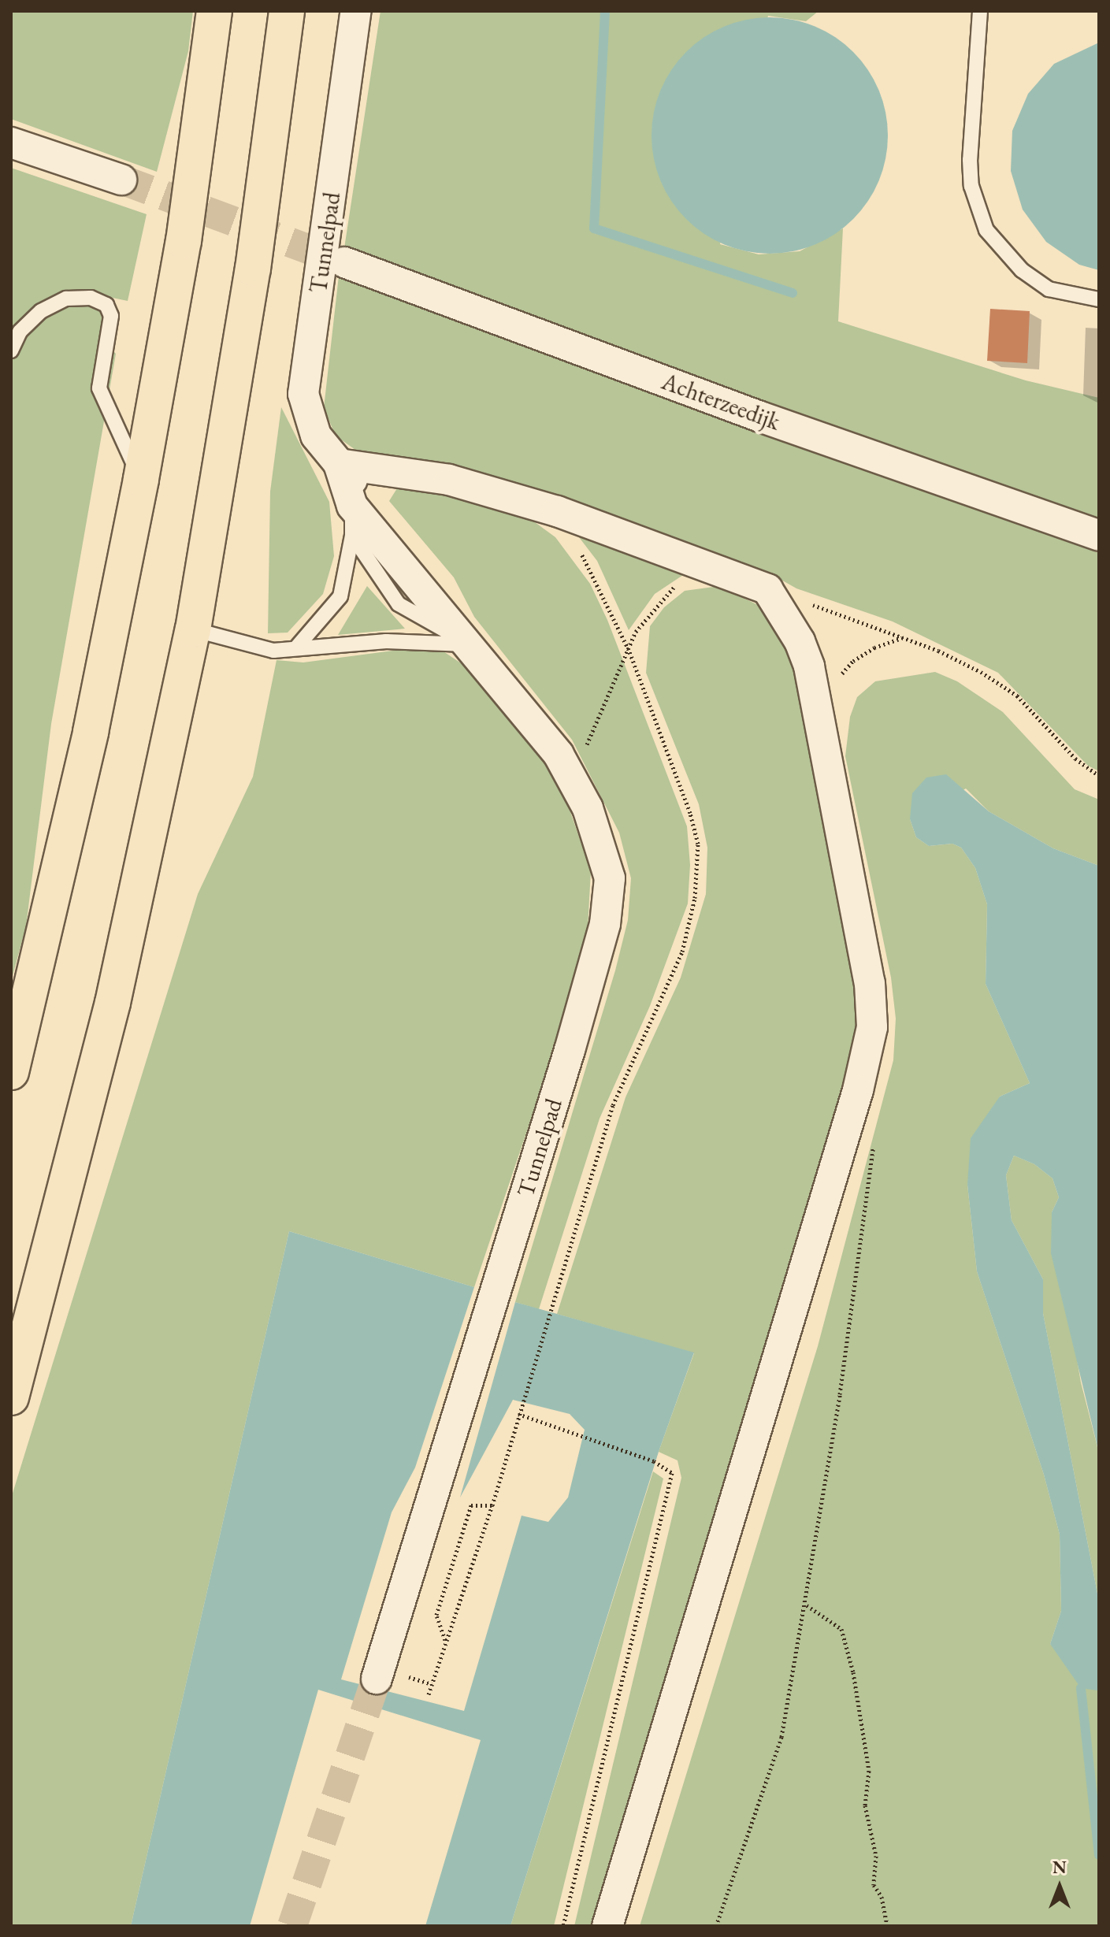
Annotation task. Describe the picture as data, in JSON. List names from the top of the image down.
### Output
{
  "streets": {
    "street": ["Tunnelpad", "Achterzeedijk"]
  },
  "north": "top"
}
